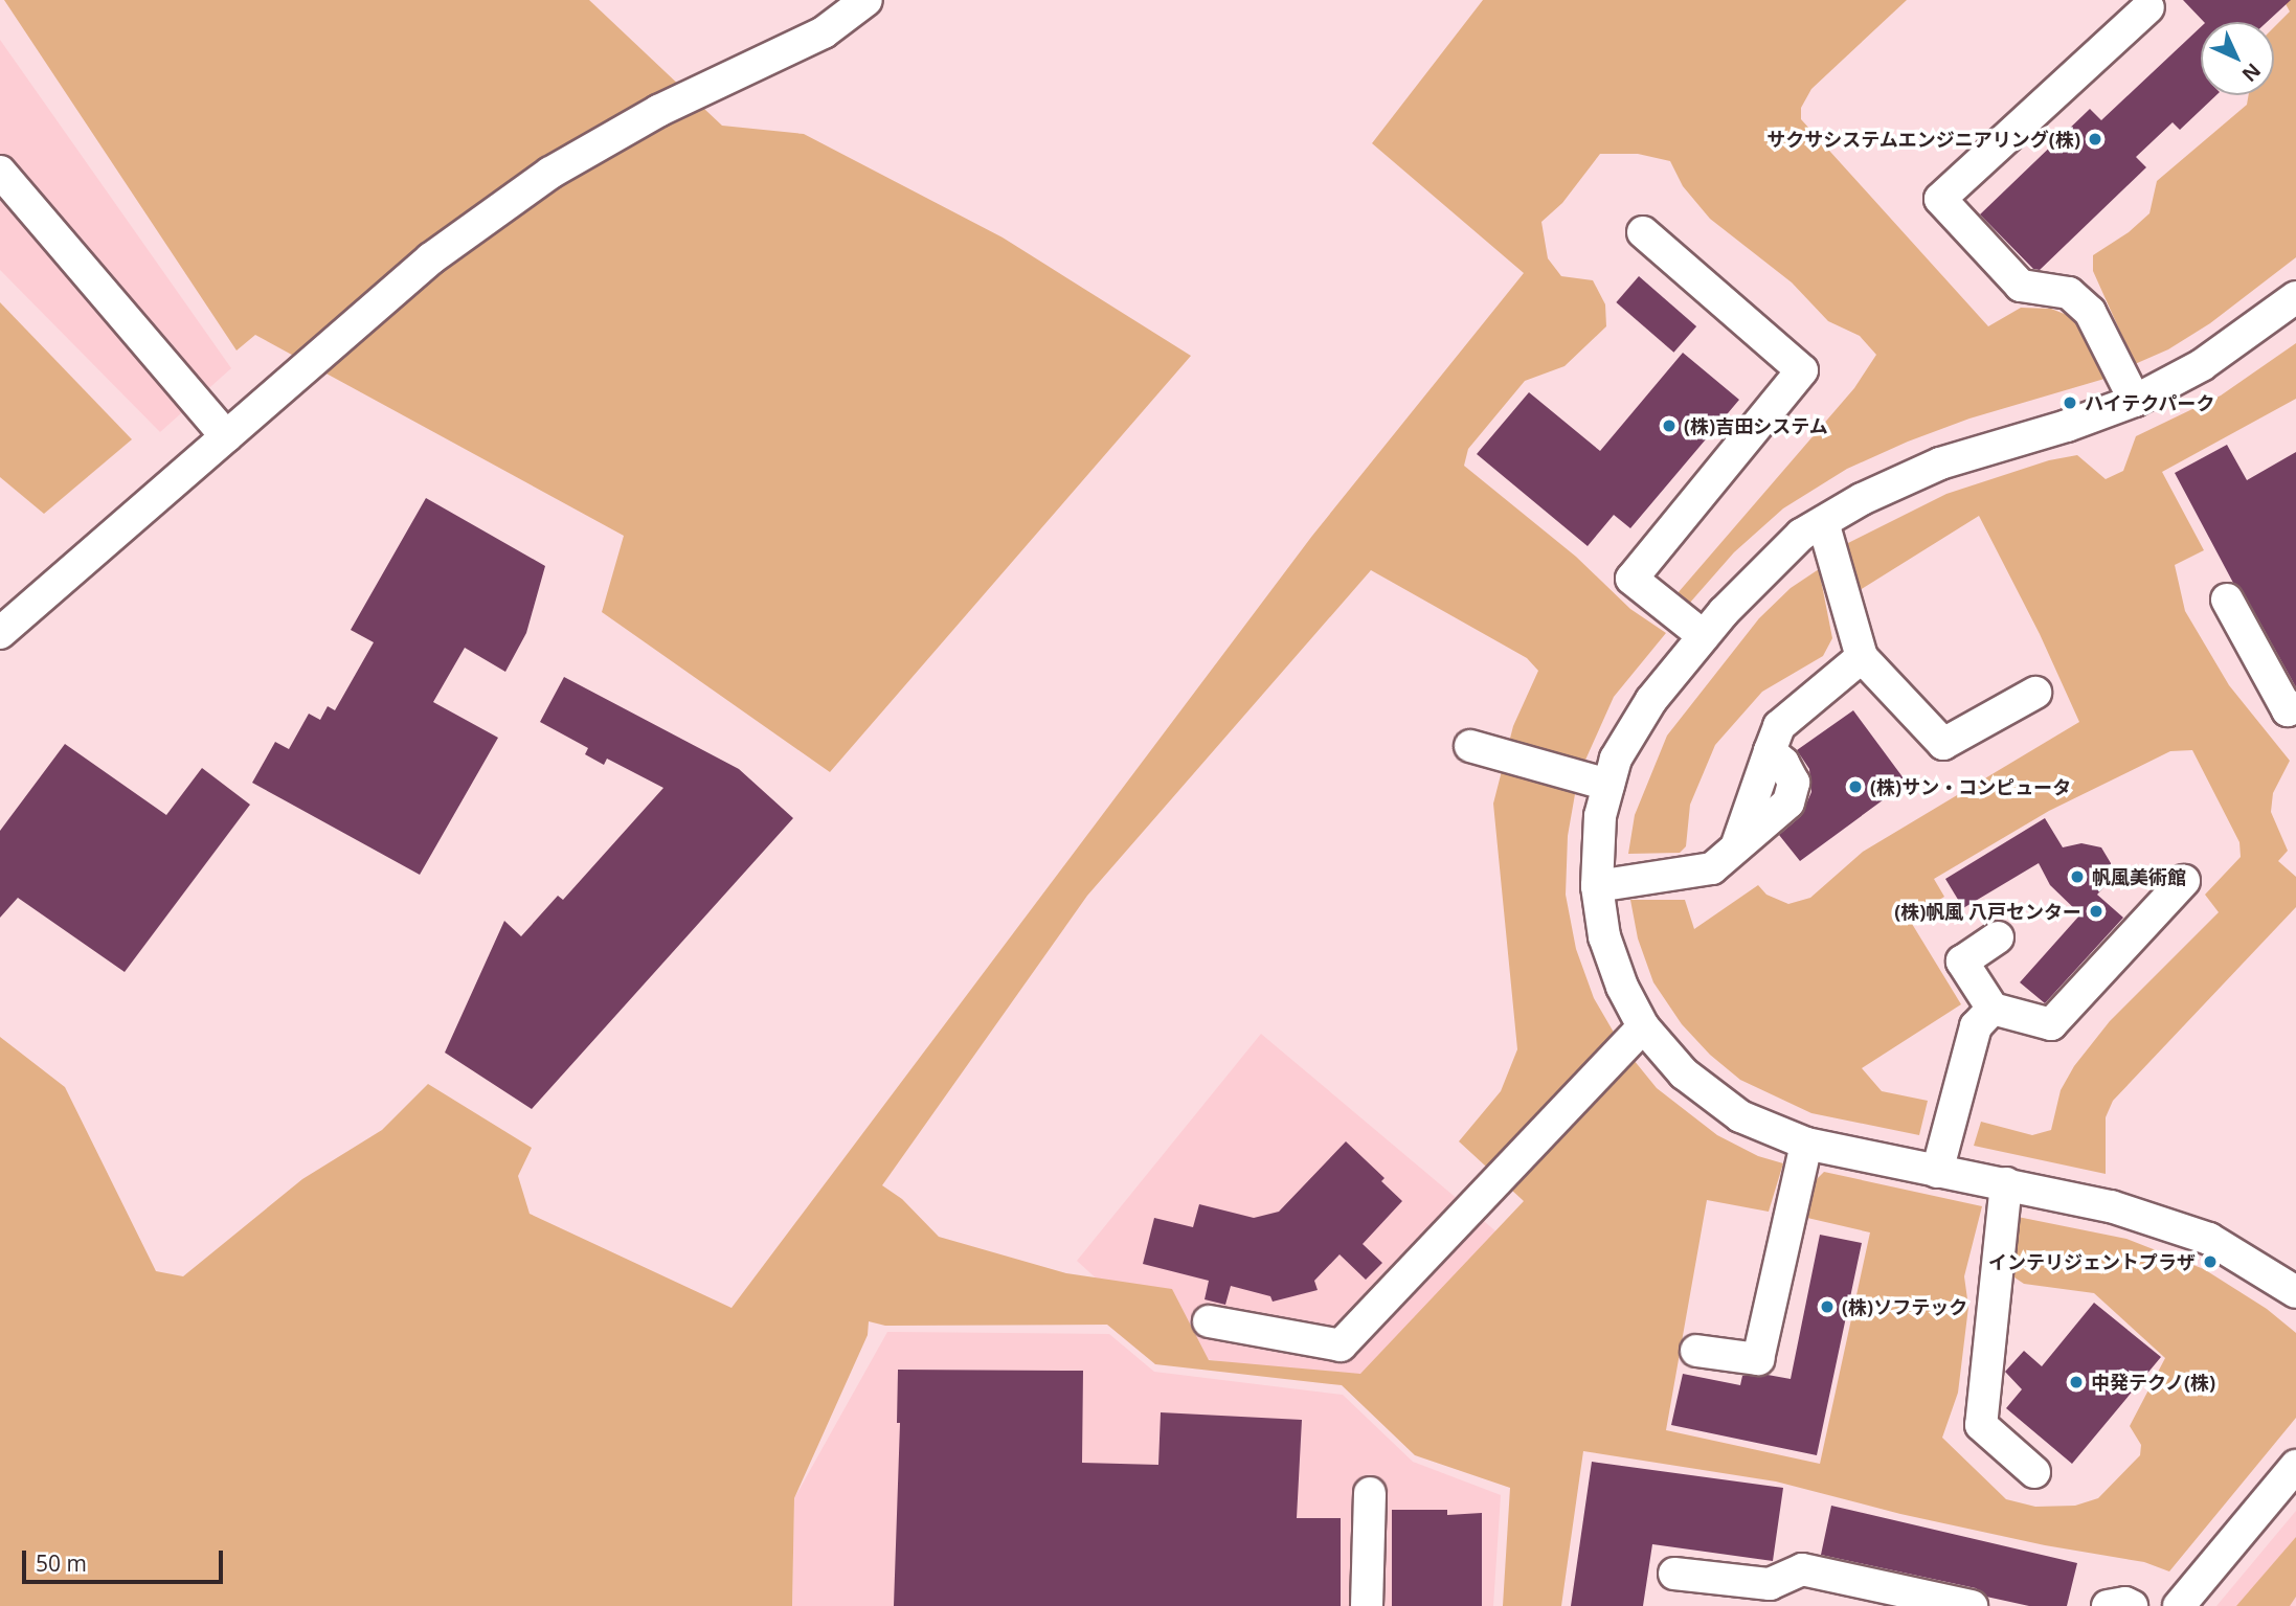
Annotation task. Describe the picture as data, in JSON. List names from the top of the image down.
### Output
{
  "places": [
    "サクサシステムエンジニアリング(株)",
    "ハイテクパーク",
    "(株)吉田システム",
    "(株)サン・コンピュータ",
    "帆風美術館",
    "(株)帆風 八戸センター",
    "インテリジェントプラザ",
    "(株)ソフテック",
    "中発テクノ(株)"
  ],
  "scale_bar": "50 m",
  "north": "bottom right"
}
